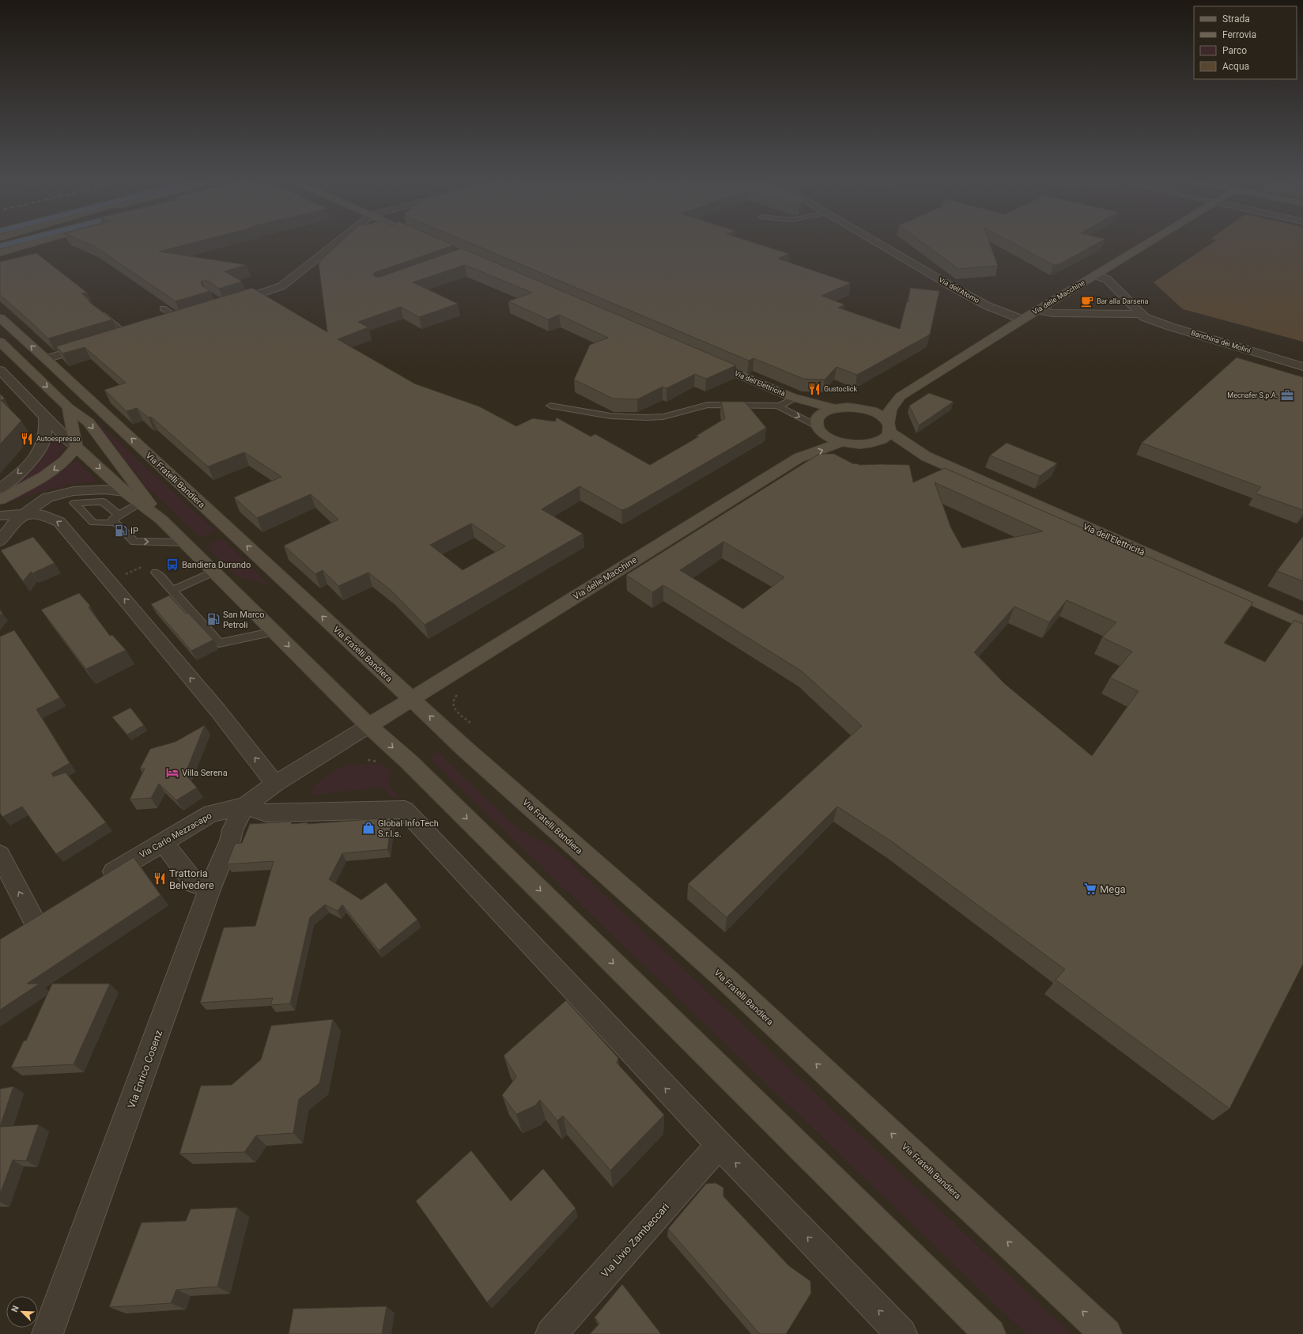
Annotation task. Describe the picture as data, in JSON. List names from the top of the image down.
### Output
{
  "streets": {
    "street": [
      "Via dell'Atomo",
      "Via delle Macchine",
      "Banchina dei Molini",
      "Via dell'Elettricità",
      "Via Fratelli Bandiera",
      "Via Carlo Mezzacapo",
      "Via Enrico Cosenz",
      "Via Livio Zambeccari"
    ]
  },
  "crossings": [
    ["Via dell'Atomo", "Via delle Macchine"],
    ["Via delle Macchine", "Banchina dei Molini"],
    ["Via delle Macchine", "Via dell'Elettricità"],
    ["Via delle Macchine", "Via Fratelli Bandiera"],
    ["Via delle Macchine", "Via Carlo Mezzacapo"],
    ["Via Carlo Mezzacapo", "Via Enrico Cosenz"]
  ],
  "places": {
    "cafe": ["Bar alla Darsena"],
    "restaurant": ["Gustoclick", "Autoespresso", "Trattoria Belvedere"],
    "office": ["Mecnafer S.p.A."],
    "fuel station": ["IP", "San Marco Petroli"],
    "bus stop": ["Bandiera Durando"],
    "hotel": ["Villa Serena"],
    "shop": ["Global InfoTech S.r.l.s."],
    "supermarket": ["Mega"]
  },
  "legend": [
    "Strada",
    "Ferrovia",
    "Parco",
    "Acqua"
  ],
  "north": "top left"
}
